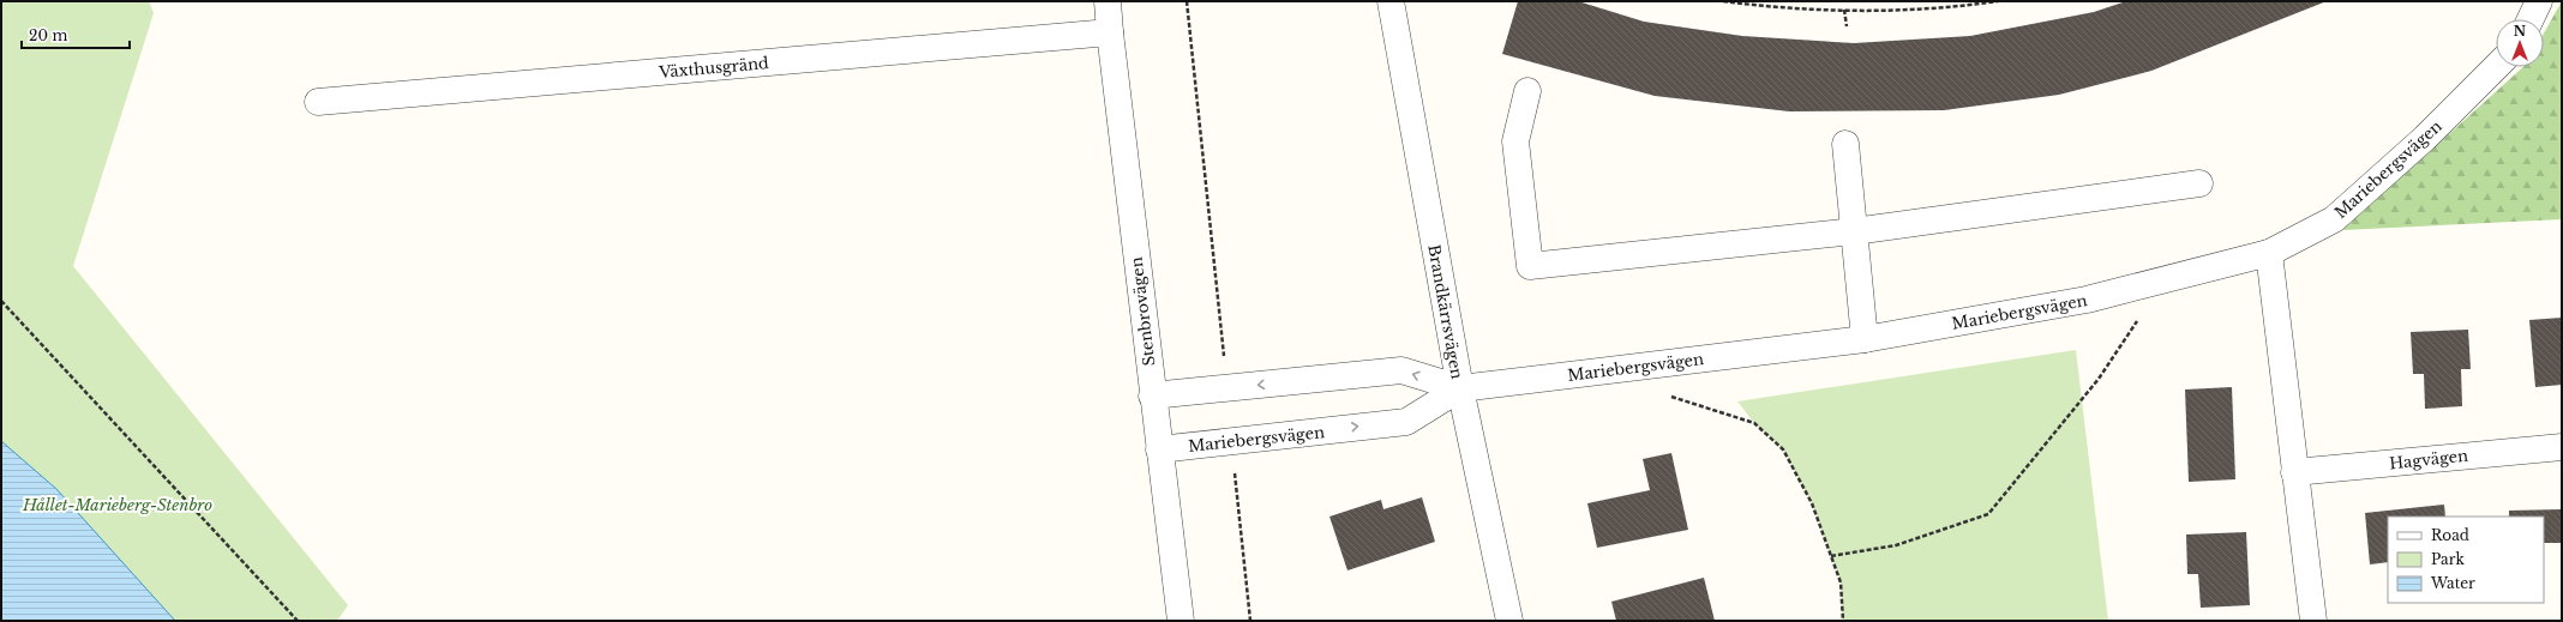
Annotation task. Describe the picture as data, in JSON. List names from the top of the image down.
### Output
{
  "streets": {
    "street": [
      "Växthusgränd",
      "Mariebergsvägen",
      "Stenbrovägen",
      "Brandkärrsvägen",
      "Hagvägen"
    ]
  },
  "crossings": [
    ["Växthusgränd", "Stenbrovägen"],
    ["Mariebergsvägen", "Stenbrovägen"],
    ["Mariebergsvägen", "Brandkärrsvägen"]
  ],
  "parks": ["Hållet-Marieberg-Stenbro"],
  "legend": ["Road", "Park", "Water"],
  "scale_bar": "20 m",
  "north": "top"
}
